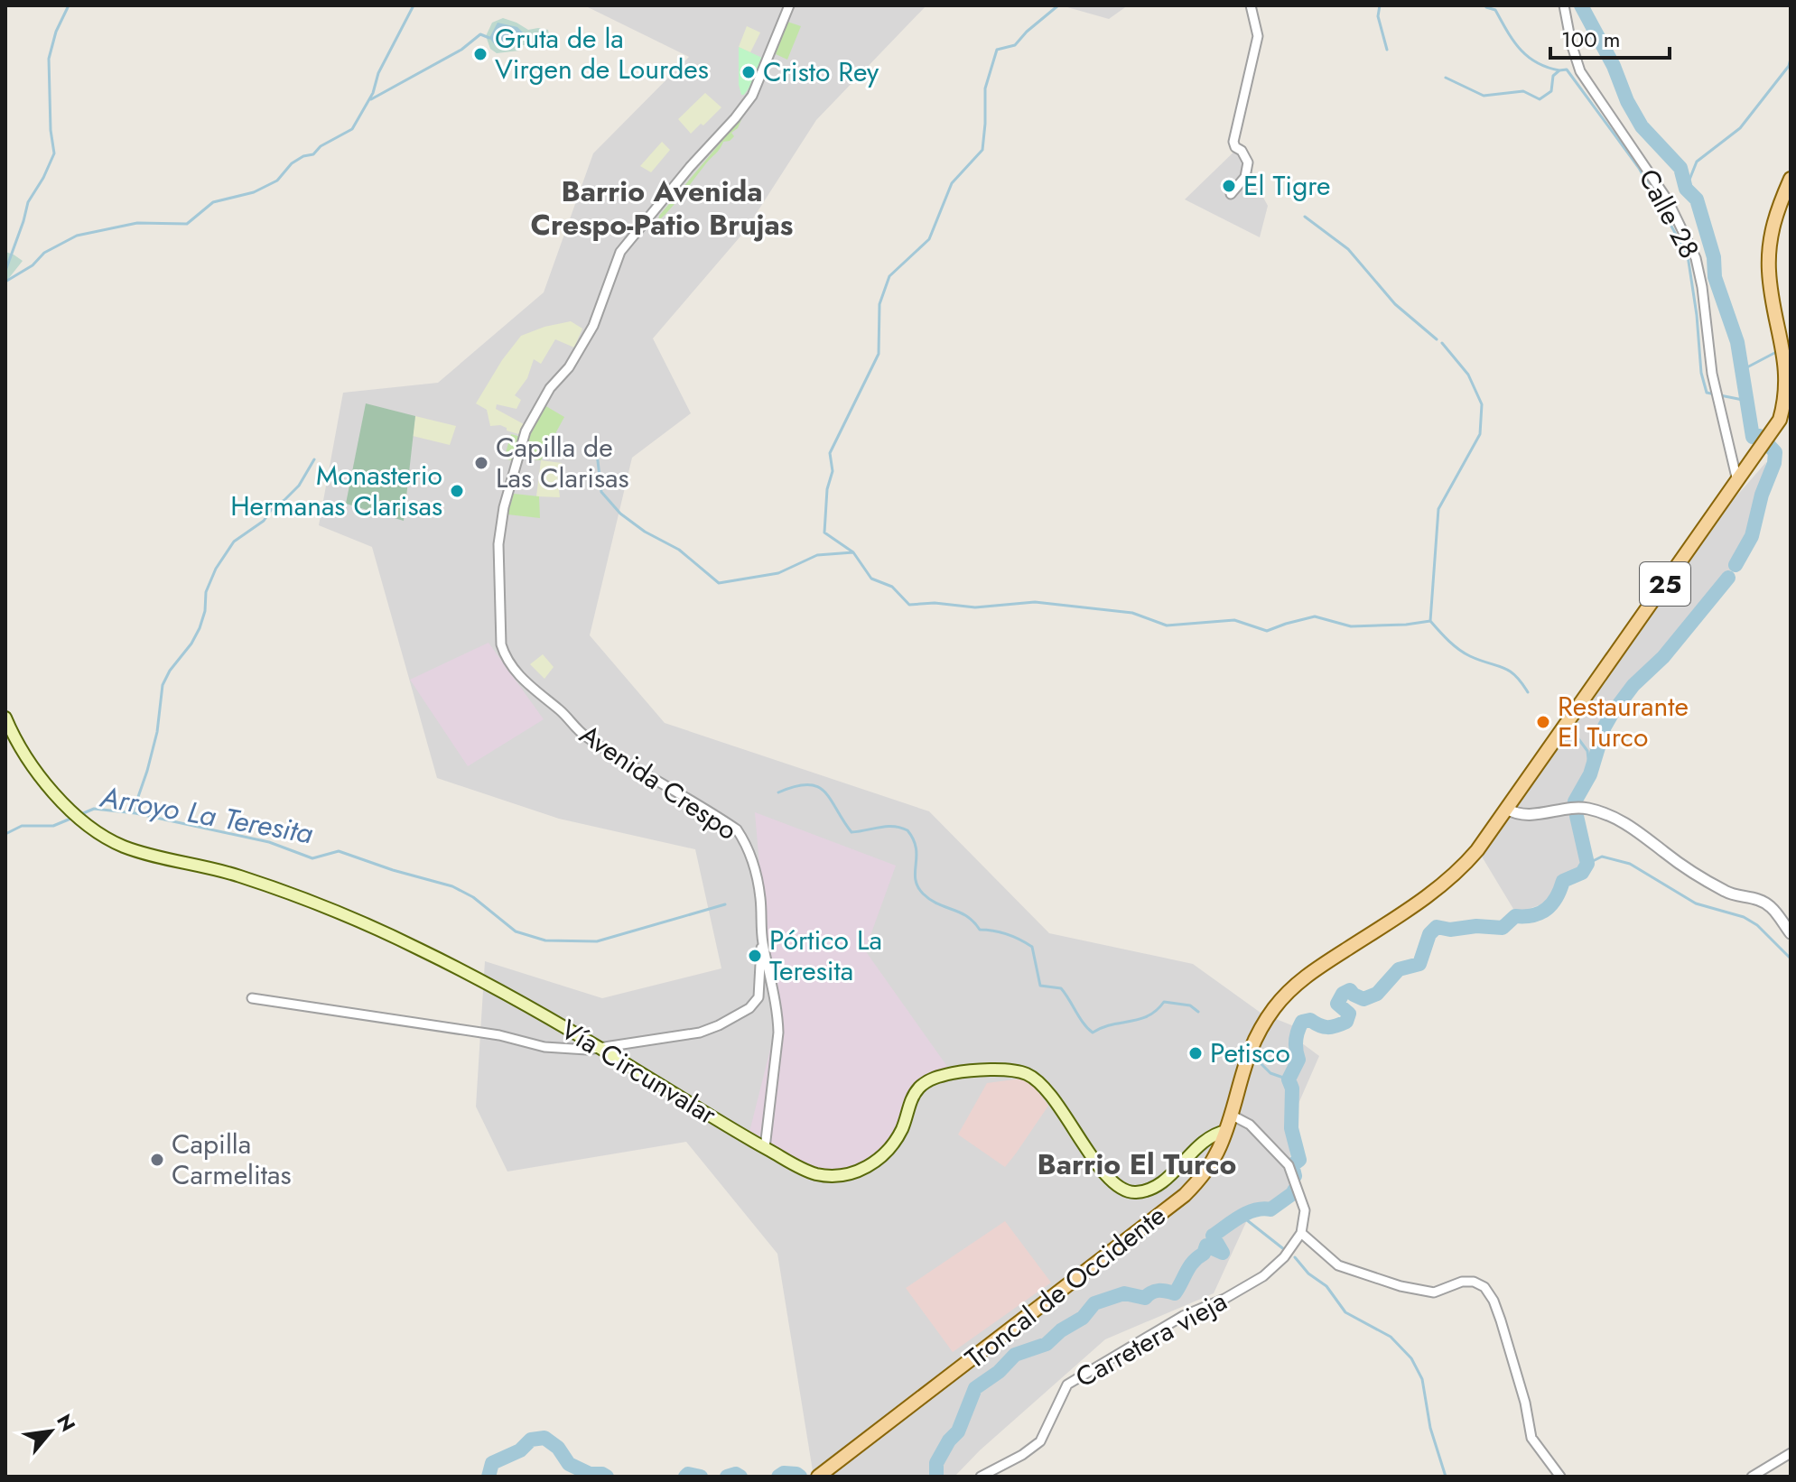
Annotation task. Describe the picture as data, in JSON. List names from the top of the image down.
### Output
{
  "streets": {
    "main road": ["25", "Vía Circunvalar", "Troncal de Occidente"],
    "street": ["Calle 28", "Avenida Crespo", "Carretera vieja"]
  },
  "crossings": [
    ["Calle 28", "Troncal de Occidente"],
    ["Avenida Crespo", "Vía Circunvalar"],
    ["Vía Circunvalar", "Troncal de Occidente"]
  ],
  "districts": ["Barrio Avenida Crespo-Patio Brujas", "Barrio El Turco"],
  "water": ["Arroyo La Teresita"],
  "places": [
    "Gruta de la Virgen de Lourdes",
    "Cristo Rey",
    "El Tigre",
    "Capilla de Las Clarisas",
    "Monasterio Hermanas Clarisas",
    "Restaurante El Turco",
    "Pórtico La Teresita",
    "Petisco",
    "Capilla Carmelitas"
  ],
  "scale_bar": "100 m",
  "north": "top right"
}
